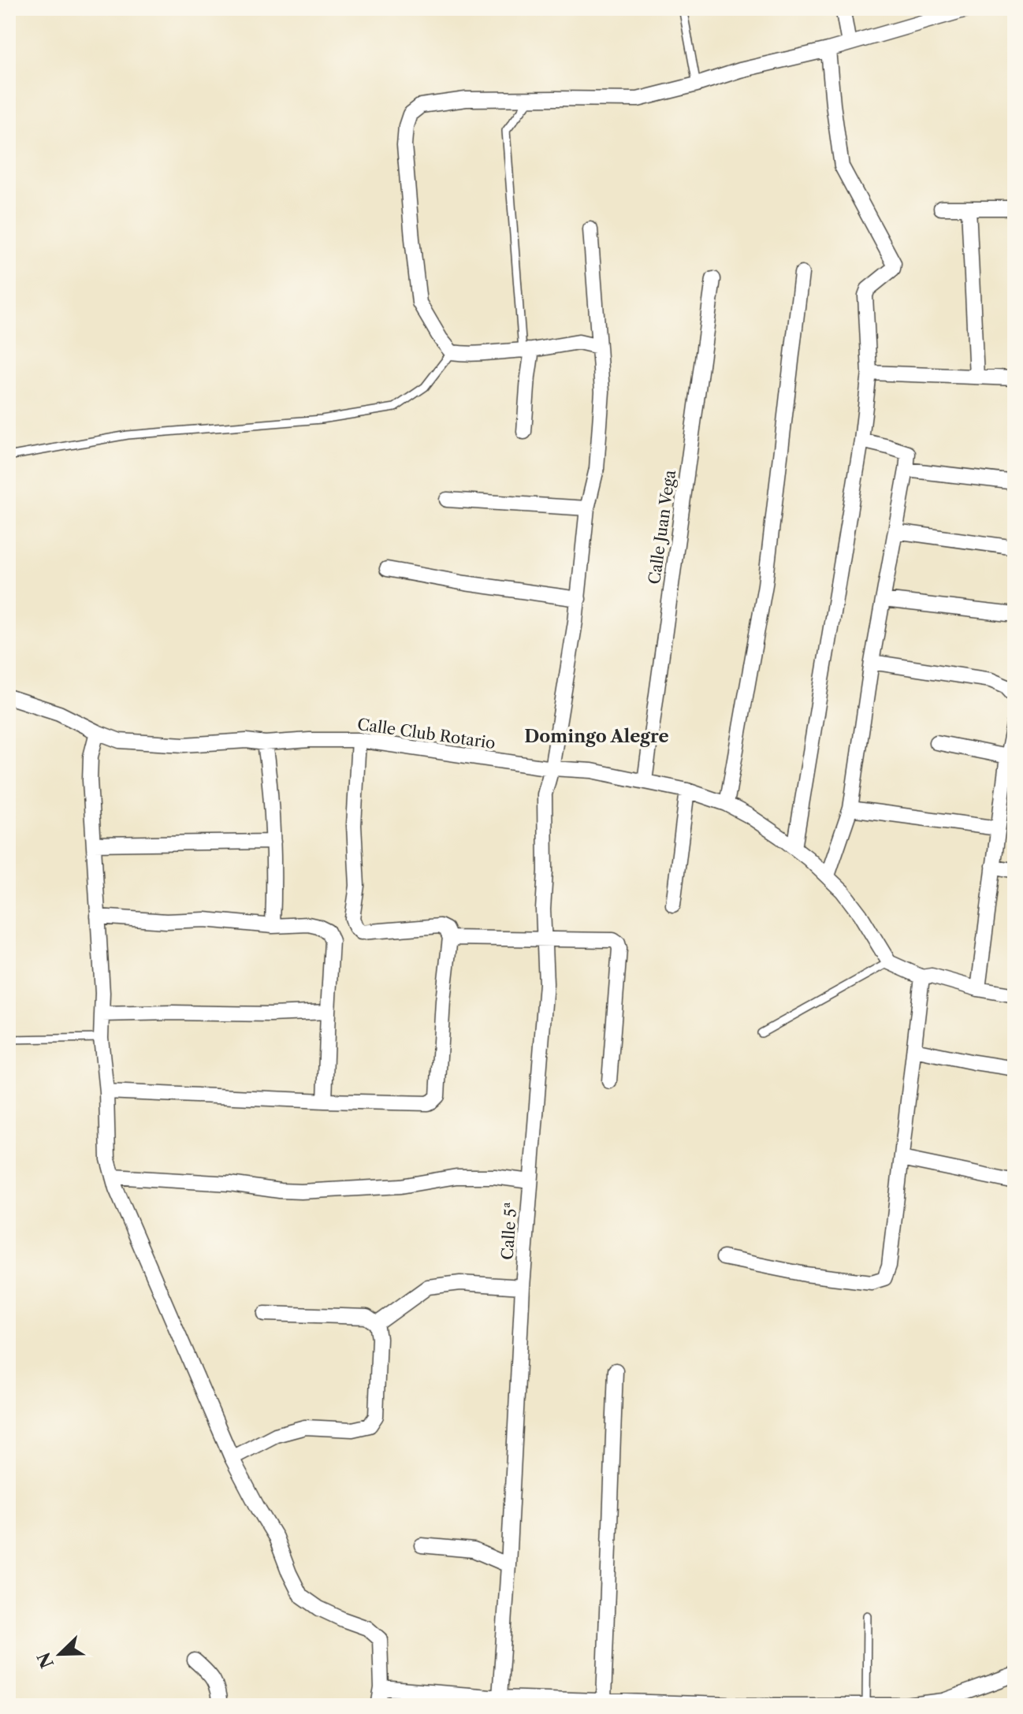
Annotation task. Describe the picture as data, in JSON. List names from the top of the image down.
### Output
{
  "streets": {
    "street": ["Calle Juan Vega", "Calle Club Rotario", "Calle 5ª"]
  },
  "crossings": [
    ["Calle Juan Vega", "Calle Club Rotario"],
    ["Calle Club Rotario", "Calle 5ª"]
  ],
  "districts": ["Domingo Alegre"],
  "north": "bottom left"
}
